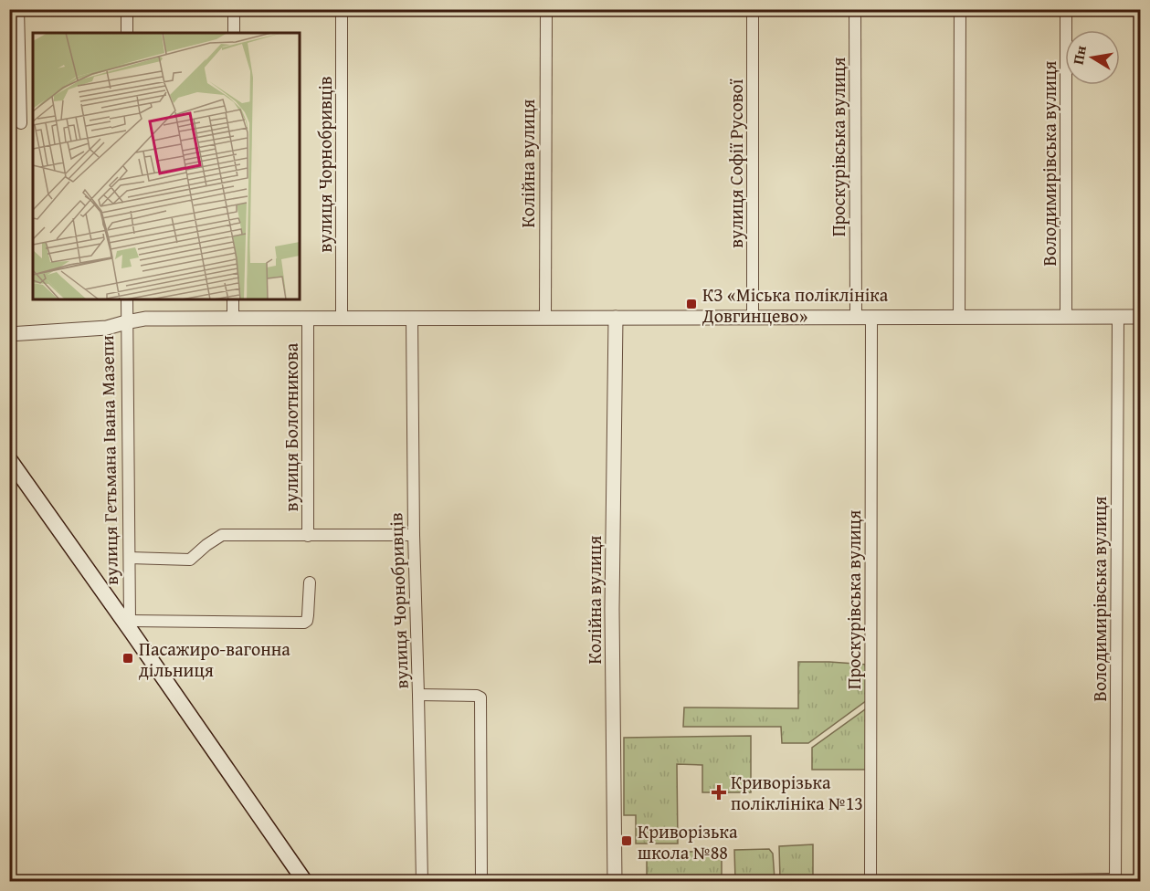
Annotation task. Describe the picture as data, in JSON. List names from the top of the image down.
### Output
{
  "streets": {
    "main road": ["вулиця Гетьмана Івана Мазепи"],
    "street": [
      "Проскурівська вулиця",
      "Колійна вулиця",
      "вулиця Софії Русової",
      "Володимирівська вулиця",
      "вулиця Чорнобривців",
      "вулиця Болотникова"
    ]
  },
  "crossings": [
    ["вулиця Чорнобривців", "вулиця Болотникова"],
    ["вулиця Болотникова", "вулиця Гетьмана Івана Мазепи"]
  ],
  "places": {
    "transit": ["КЗ «Міська поліклініка Довгинцево»", "Пасажиро-вагонна дільниця", "Криворізька школа №88"],
    "health": ["Криворізька поліклініка №13"]
  },
  "north": "left"
}
